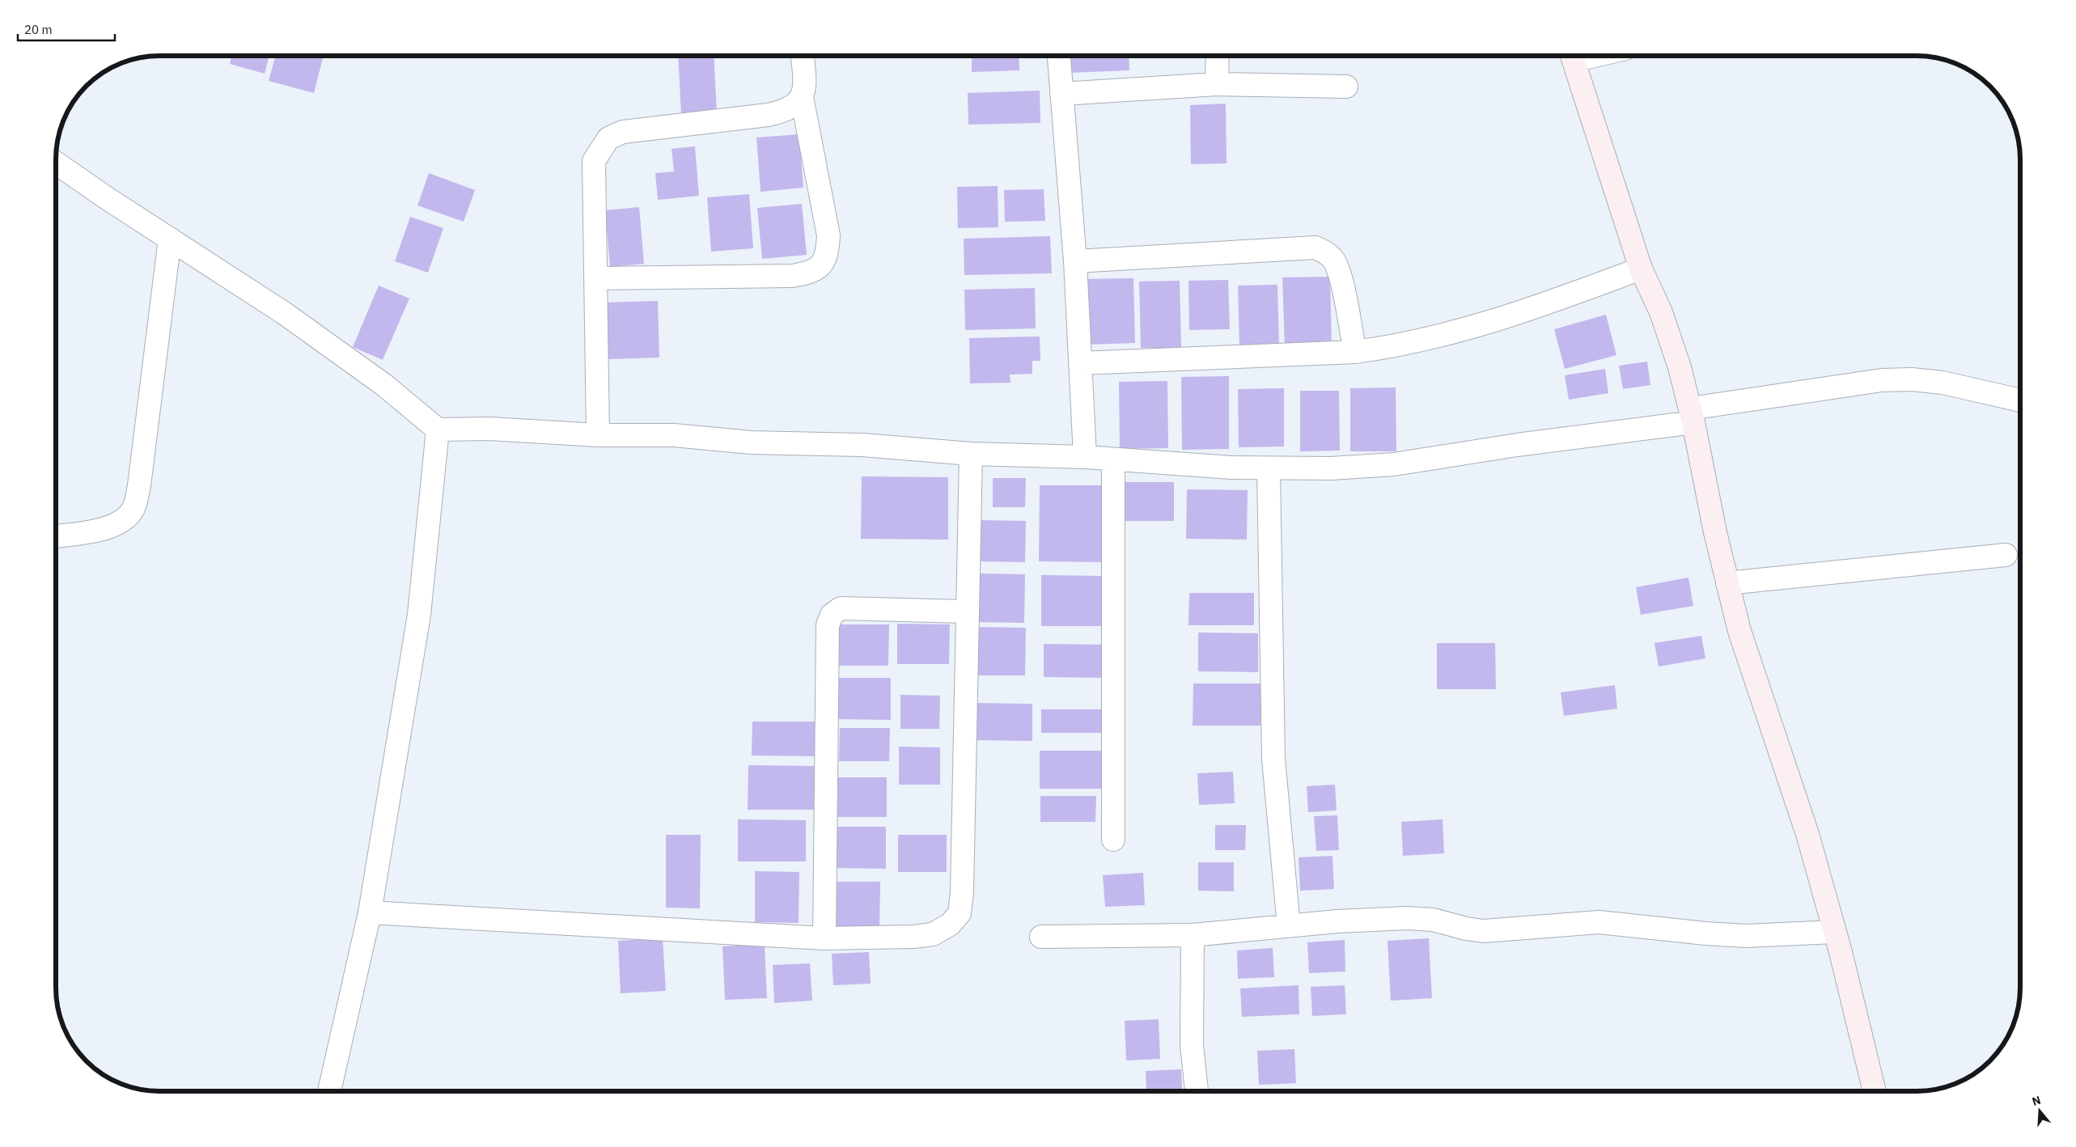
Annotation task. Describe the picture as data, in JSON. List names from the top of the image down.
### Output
{
  "scale_bar": "20 m",
  "north": "top"
}
